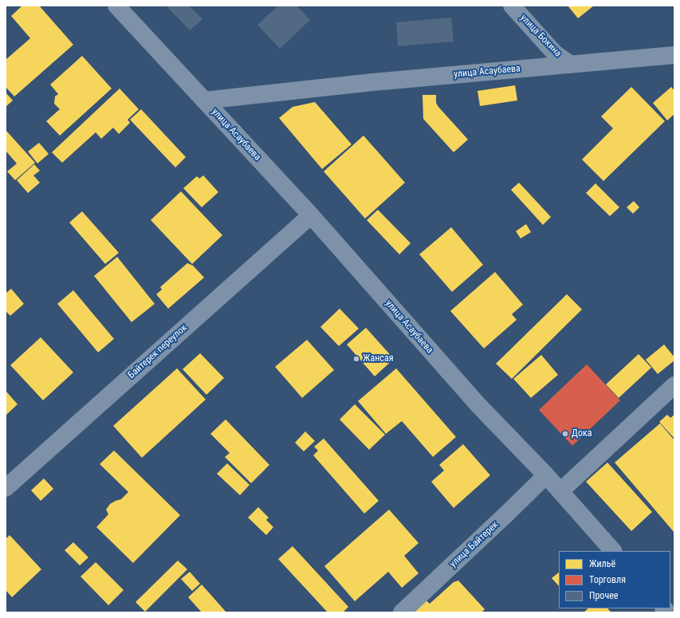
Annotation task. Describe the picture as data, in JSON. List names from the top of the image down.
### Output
{
  "streets": {
    "street": [
      "улица Бокина",
      "улица Асаубаева",
      "Байтерек переулок",
      "улица Байтерек"
    ]
  },
  "crossings": [
    ["улица Бокина", "улица Асаубаева"],
    ["улица Асаубаева", "Байтерек переулок"],
    ["улица Асаубаева", "улица Байтерек"]
  ],
  "places": ["Жансая", "Дока"],
  "legend": ["Жильё", "Торговля", "Прочее"]
}
